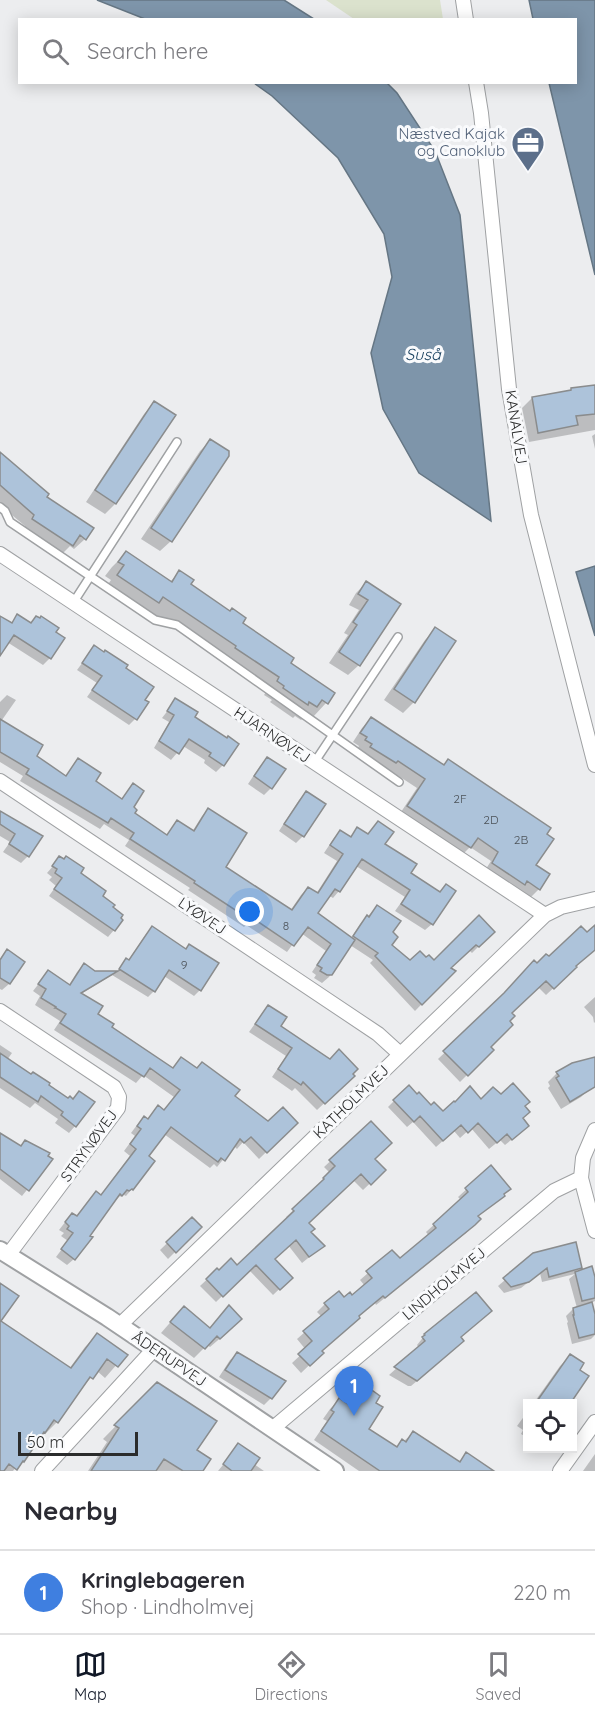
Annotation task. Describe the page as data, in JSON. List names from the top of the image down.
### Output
{
  "streets": {
    "street": [
      "KANALVEJ",
      "HJARNØVEJ",
      "LYØVEJ",
      "KATHOLMVEJ",
      "STRYNØVEJ",
      "LINDHOLMVEJ",
      "ÅDERUPVEJ"
    ]
  },
  "crossings": [
    ["HJARNØVEJ", "KATHOLMVEJ"],
    ["LYØVEJ", "KATHOLMVEJ"],
    ["KATHOLMVEJ", "ÅDERUPVEJ"],
    ["STRYNØVEJ", "ÅDERUPVEJ"],
    ["LINDHOLMVEJ", "ÅDERUPVEJ"]
  ],
  "water": ["Suså"],
  "places": {
    "office": ["Næstved Kajak og Canoklub"]
  },
  "house_numbers": [
    "2F",
    "2D",
    "2B",
    "8",
    "9"
  ],
  "scale_bar": "50 m",
  "page": {
    "search": "Search here",
    "pins": "1",
    "scale": "50 m",
    "heading": "Nearby",
    "list": [
      {
        "mark": "1",
        "name": "Kringlebageren",
        "note": "Shop · Lindholmvej",
        "value": "220 m"
      }
    ],
    "nav": ["Map", "Directions", "Saved"]
  }
}
